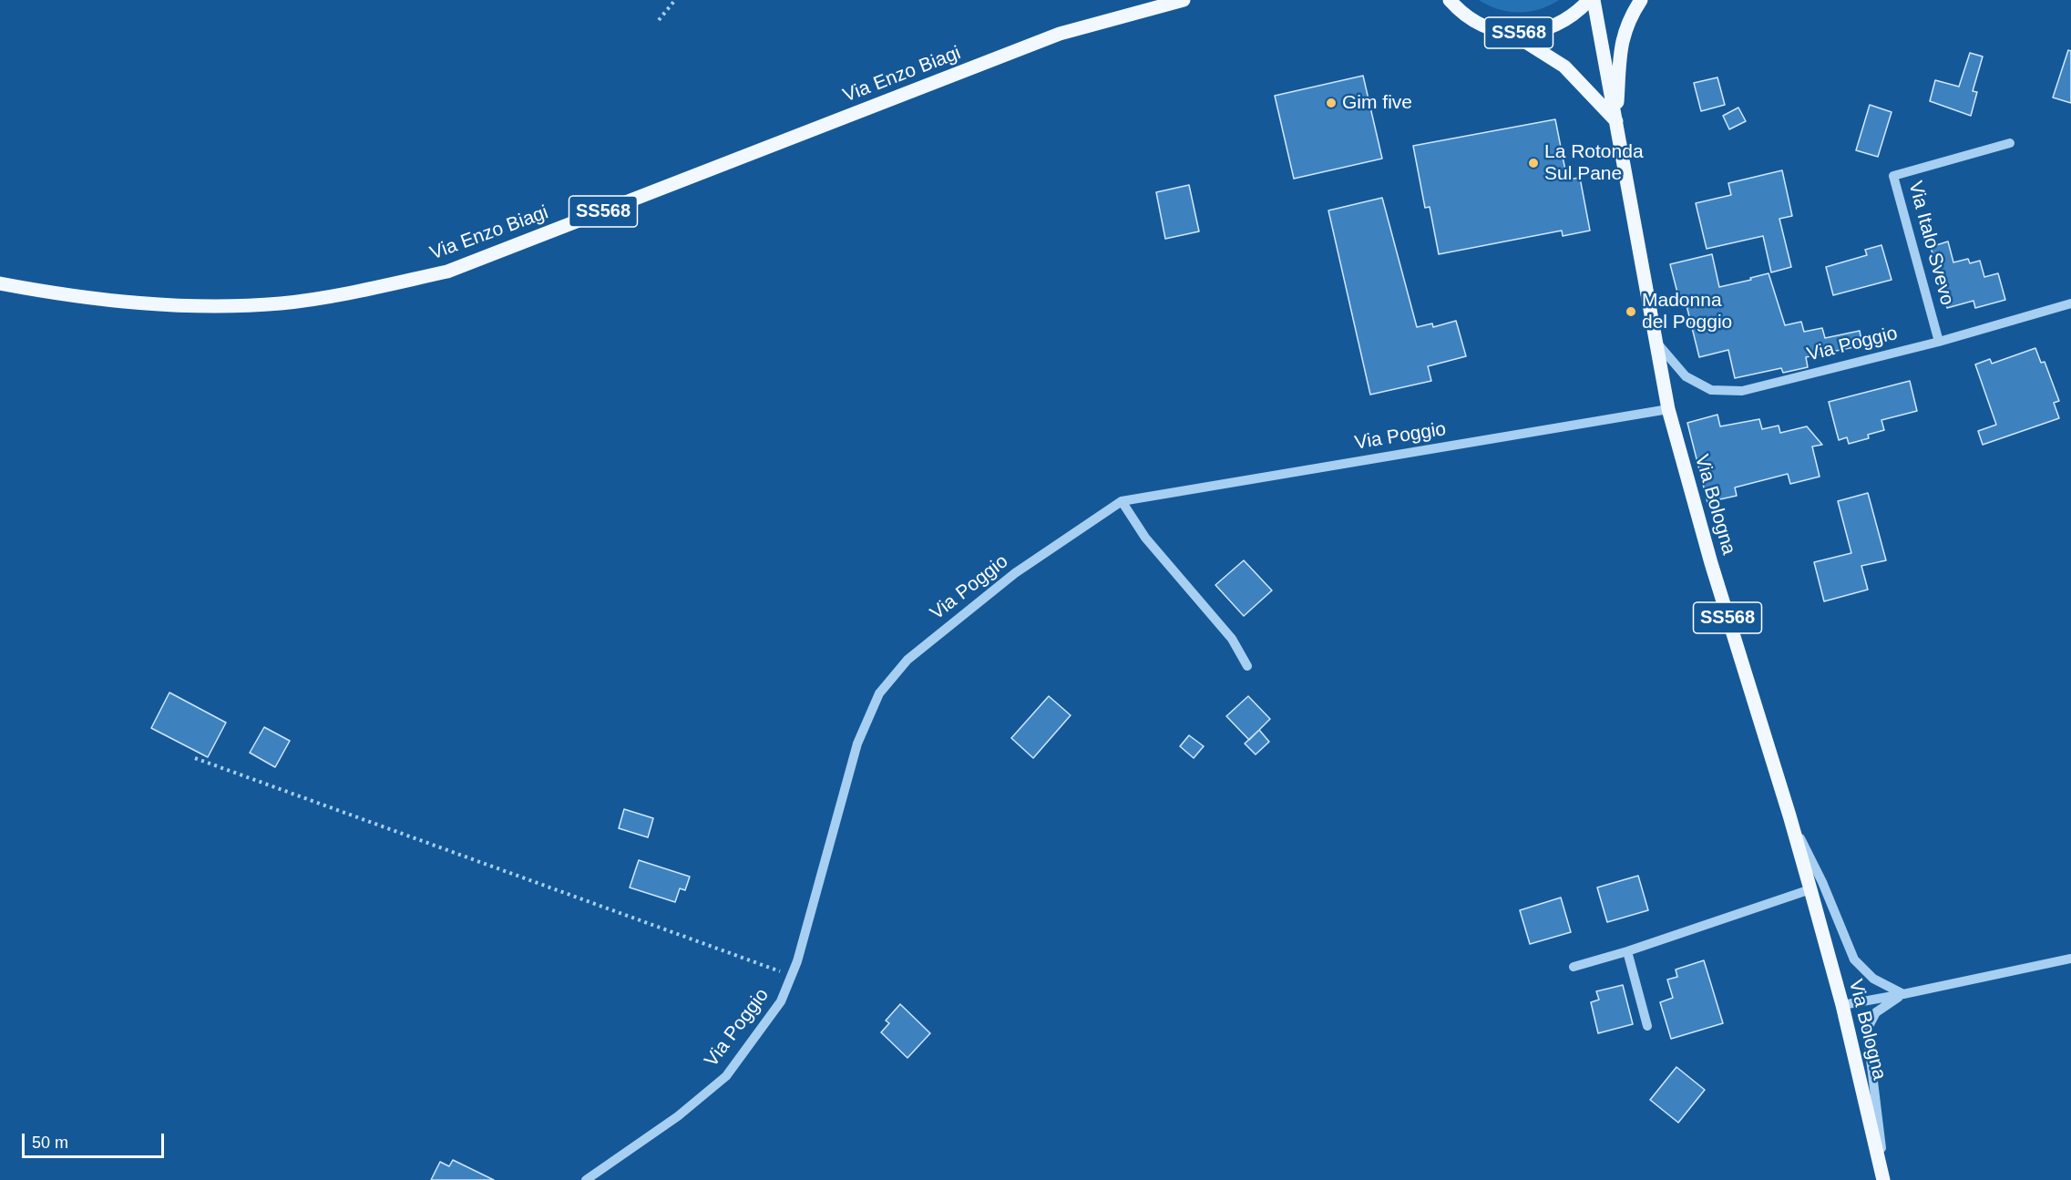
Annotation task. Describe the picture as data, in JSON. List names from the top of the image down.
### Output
{
  "streets": {
    "main road": ["SS568", "Via Enzo Biagi", "Via Bologna"],
    "street": ["Via Italo Svevo", "Via Poggio"]
  },
  "crossings": [
    ["SS568", "Via Bologna"],
    ["Via Italo Svevo", "Via Poggio"],
    ["Via Poggio", "Via Bologna"]
  ],
  "places": ["Gim five", "La Rotonda Sul Pane", "Madonna del Poggio"],
  "scale_bar": "50 m"
}
